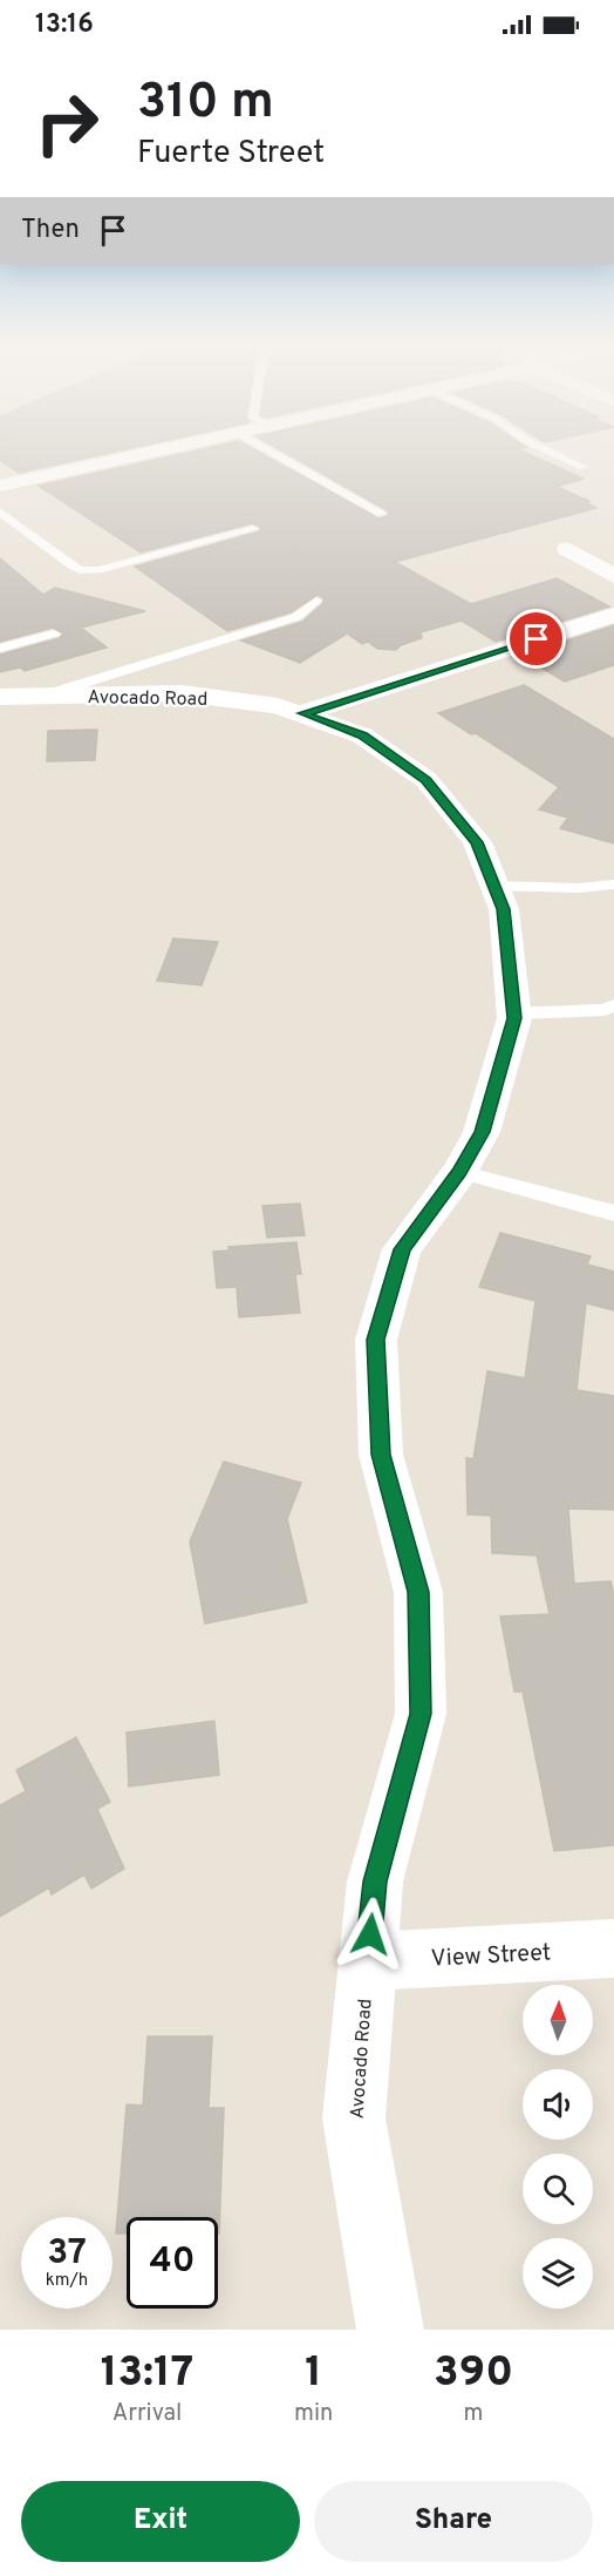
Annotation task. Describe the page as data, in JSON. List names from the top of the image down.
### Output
{
  "streets": {
    "street": ["Avocado Road", "View Street"]
  },
  "crossings": [
    ["Avocado Road", "View Street"]
  ],
  "north": "top",
  "page": {
    "status": "13:16",
    "turn": ["310 m", "Fuerte Street"],
    "then": "Then",
    "speed": "37 km/h",
    "limit": "40",
    "eta": [
      "13:17",
      "Arrival",
      "1",
      "min",
      "390",
      "m"
    ],
    "buttons": ["Exit", "Share"]
  }
}
